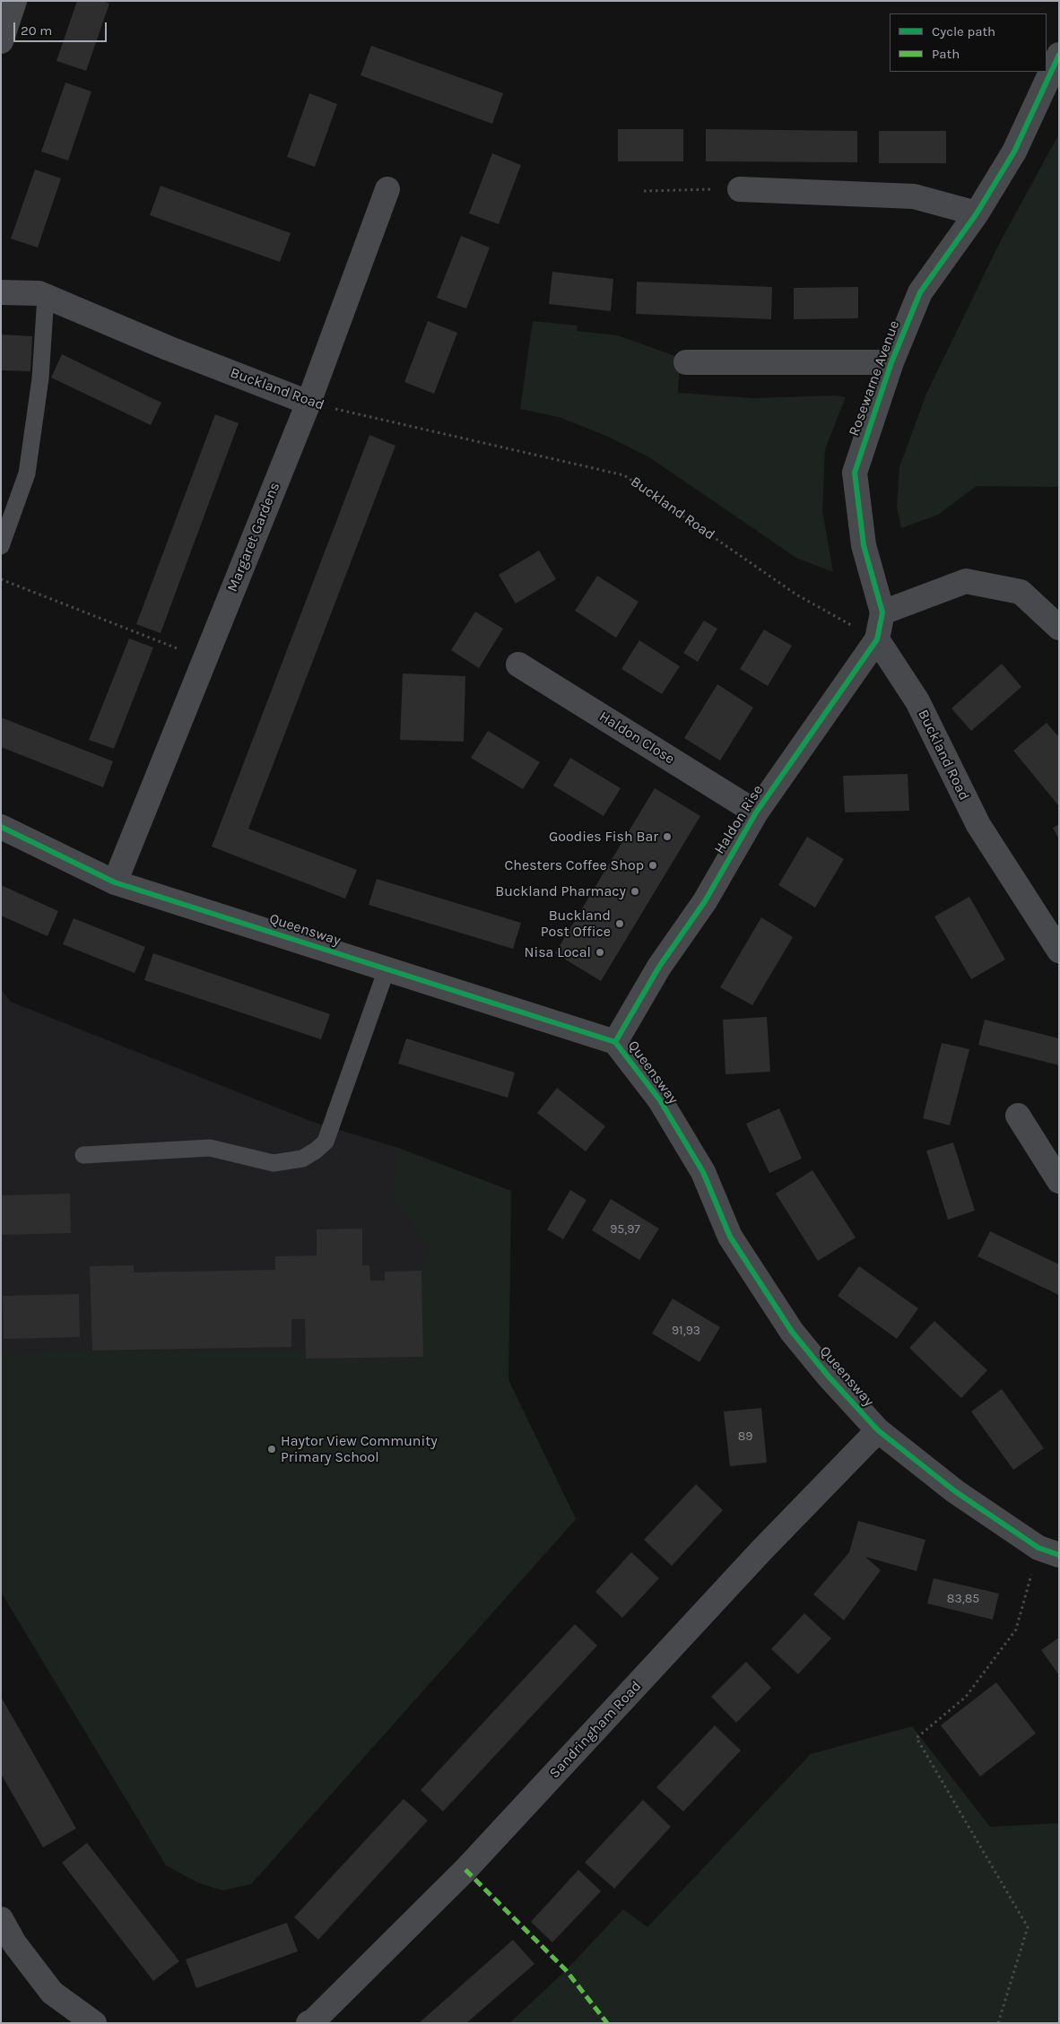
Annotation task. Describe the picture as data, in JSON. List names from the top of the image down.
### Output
{
  "streets": {
    "street": [
      "Rosewarne Avenue",
      "Buckland Road",
      "Margaret Gardens",
      "Haldon Close",
      "Haldon Rise",
      "Queensway",
      "Sandringham Road"
    ]
  },
  "crossings": [
    ["Rosewarne Avenue", "Haldon Rise"],
    ["Buckland Road", "Margaret Gardens"],
    ["Buckland Road", "Haldon Rise"],
    ["Margaret Gardens", "Queensway"],
    ["Haldon Close", "Haldon Rise"],
    ["Haldon Rise", "Queensway"],
    ["Queensway", "Sandringham Road"]
  ],
  "places": [
    "Goodies Fish Bar",
    "Chesters Coffee Shop",
    "Buckland Pharmacy",
    "Buckland Post Office",
    "Nisa Local",
    "Haytor View Community Primary School"
  ],
  "house_numbers": [
    "95,97",
    "91,93",
    "89",
    "83,85"
  ],
  "legend": ["Cycle path", "Path"],
  "scale_bar": "20 m"
}
